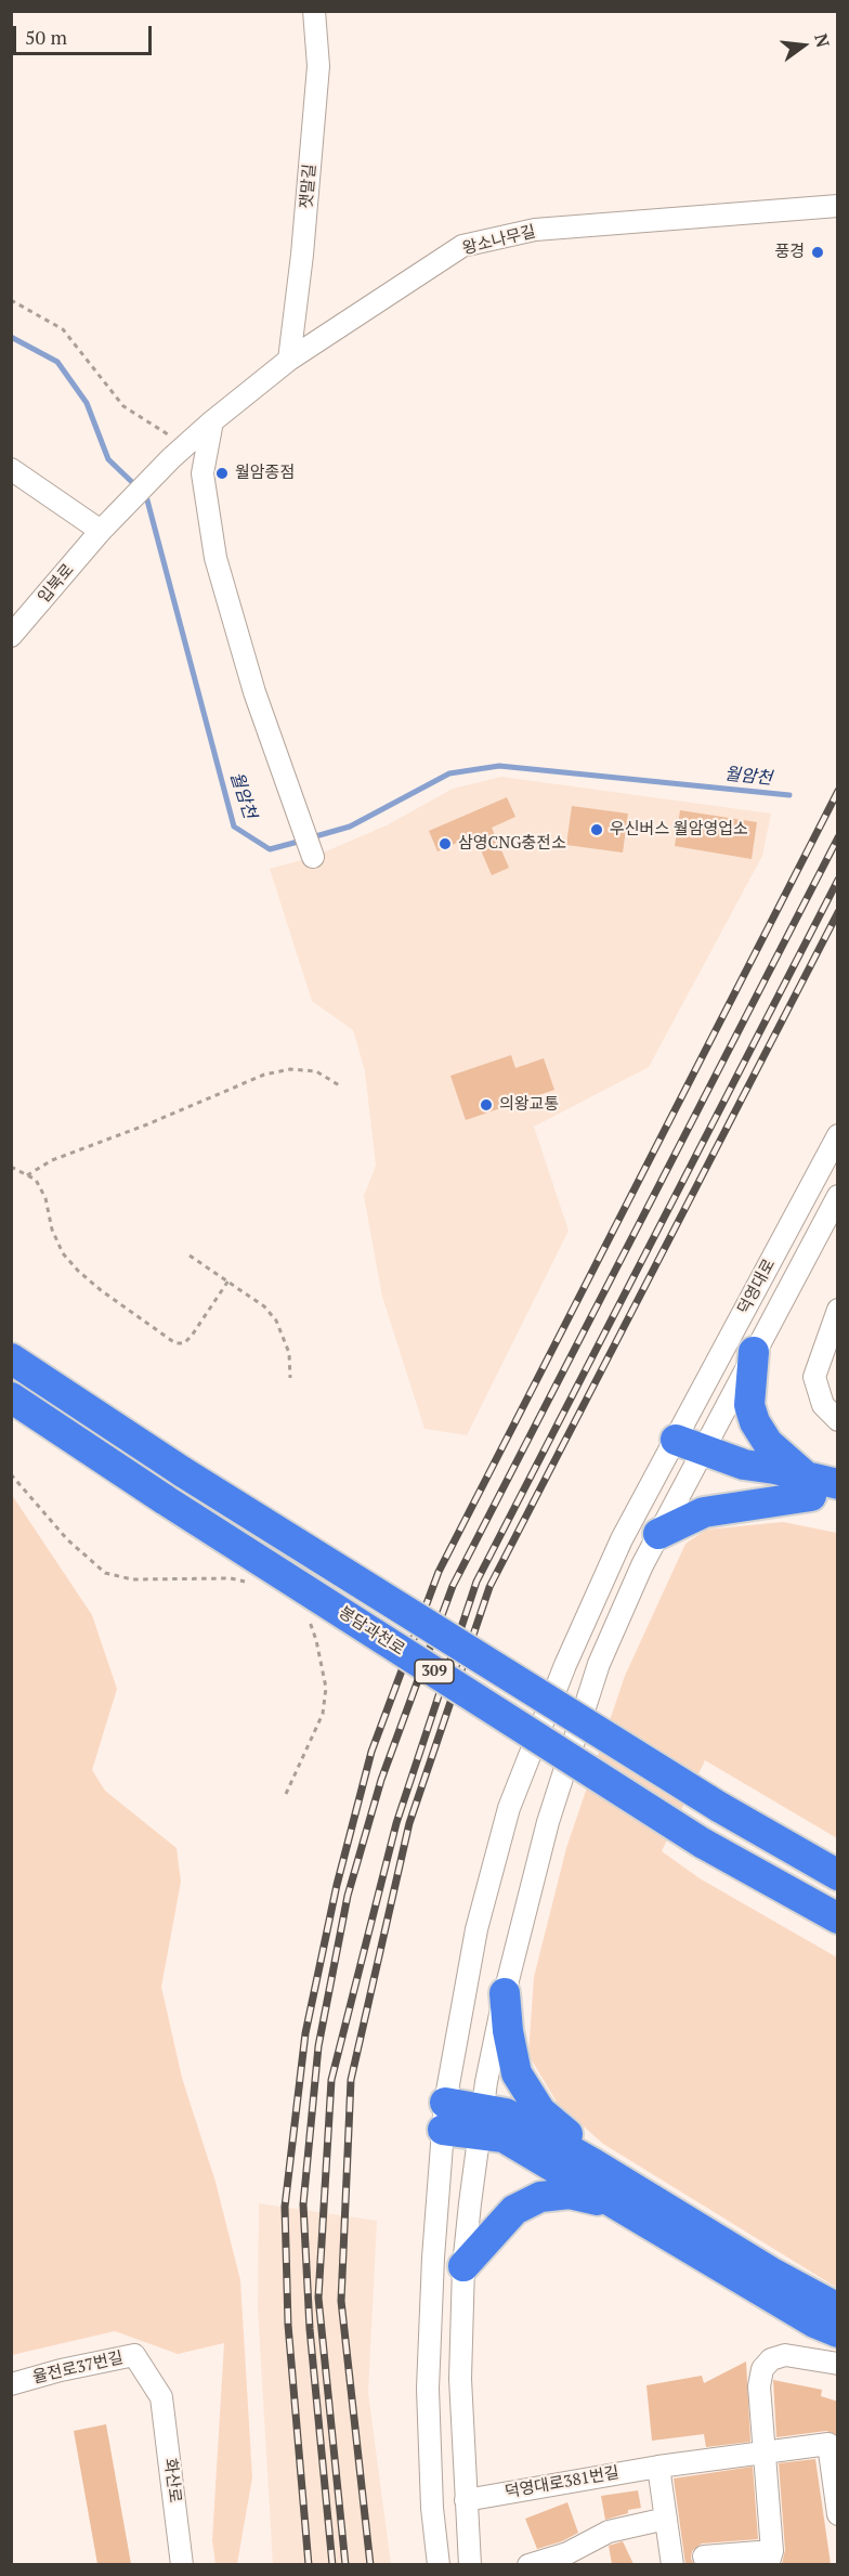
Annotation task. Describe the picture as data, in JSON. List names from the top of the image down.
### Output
{
  "streets": {
    "highway": ["봉담과천로", "309"],
    "street": [
      "잿말길",
      "왕소나무길",
      "입북로",
      "덕영대로",
      "율전로37번길",
      "화산로",
      "덕영대로381번길"
    ]
  },
  "crossings": [
    ["잿말길", "왕소나무길"],
    ["왕소나무길", "입북로"],
    ["율전로37번길", "화산로"]
  ],
  "water": ["월암천"],
  "places": [
    "풍경",
    "월암종점",
    "우신버스 월암영업소",
    "삼영CNG충전소",
    "의왕교통"
  ],
  "scale_bar": "50 m",
  "north": "right"
}
